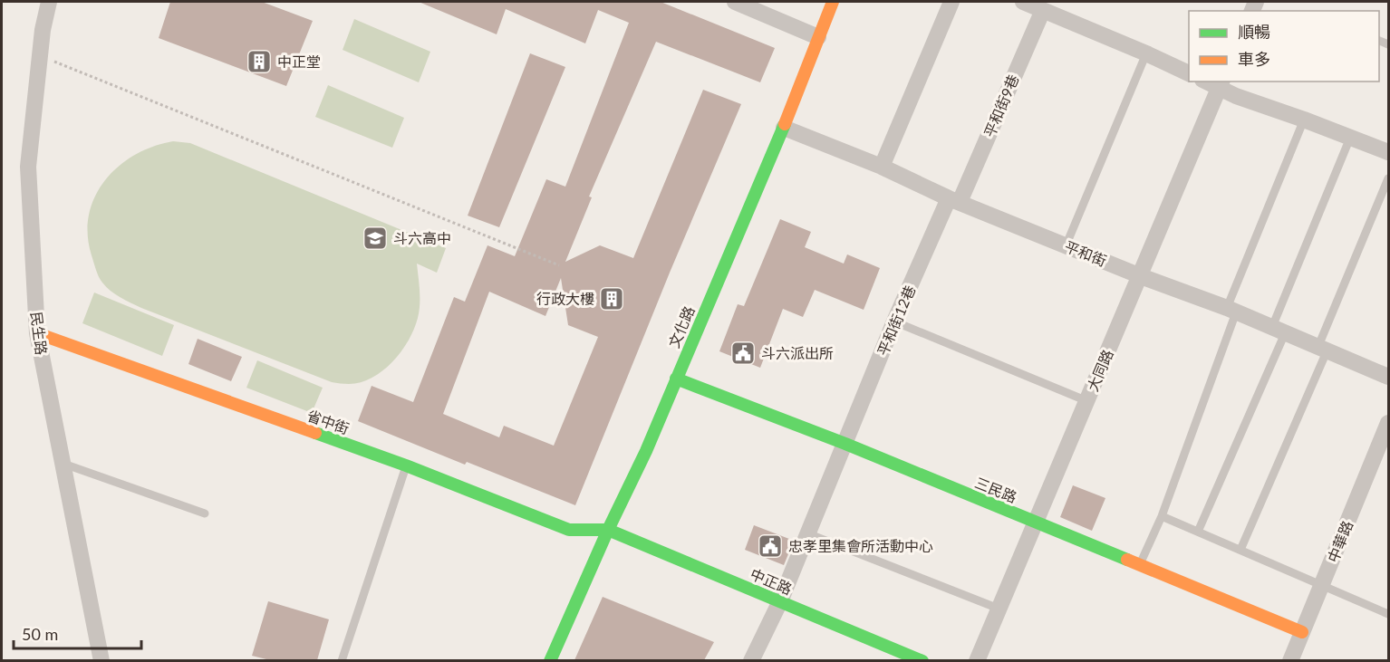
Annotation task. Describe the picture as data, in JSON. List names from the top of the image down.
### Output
{
  "streets": {
    "street": [
      "平和街9巷",
      "平和街",
      "平和街12巷",
      "文化路",
      "民生路",
      "大同路",
      "省中街",
      "三民路",
      "中華路",
      "中正路"
    ]
  },
  "crossings": [
    ["平和街9巷", "平和街"],
    ["平和街9巷", "平和街12巷"],
    ["平和街", "平和街12巷"],
    ["平和街", "文化路"],
    ["平和街", "大同路"],
    ["平和街12巷", "三民路"],
    ["平和街12巷", "中正路"],
    ["文化路", "省中街"],
    ["文化路", "三民路"],
    ["文化路", "中正路"],
    ["民生路", "省中街"],
    ["大同路", "三民路"],
    ["省中街", "中正路"],
    ["三民路", "中華路"]
  ],
  "places": {
    "building": ["中正堂", "行政大樓"],
    "school or university": ["斗六高中"],
    "public building": ["斗六派出所", "忠孝里集會所活動中心"]
  },
  "legend": ["順暢", "車多"],
  "scale_bar": "50 m"
}
